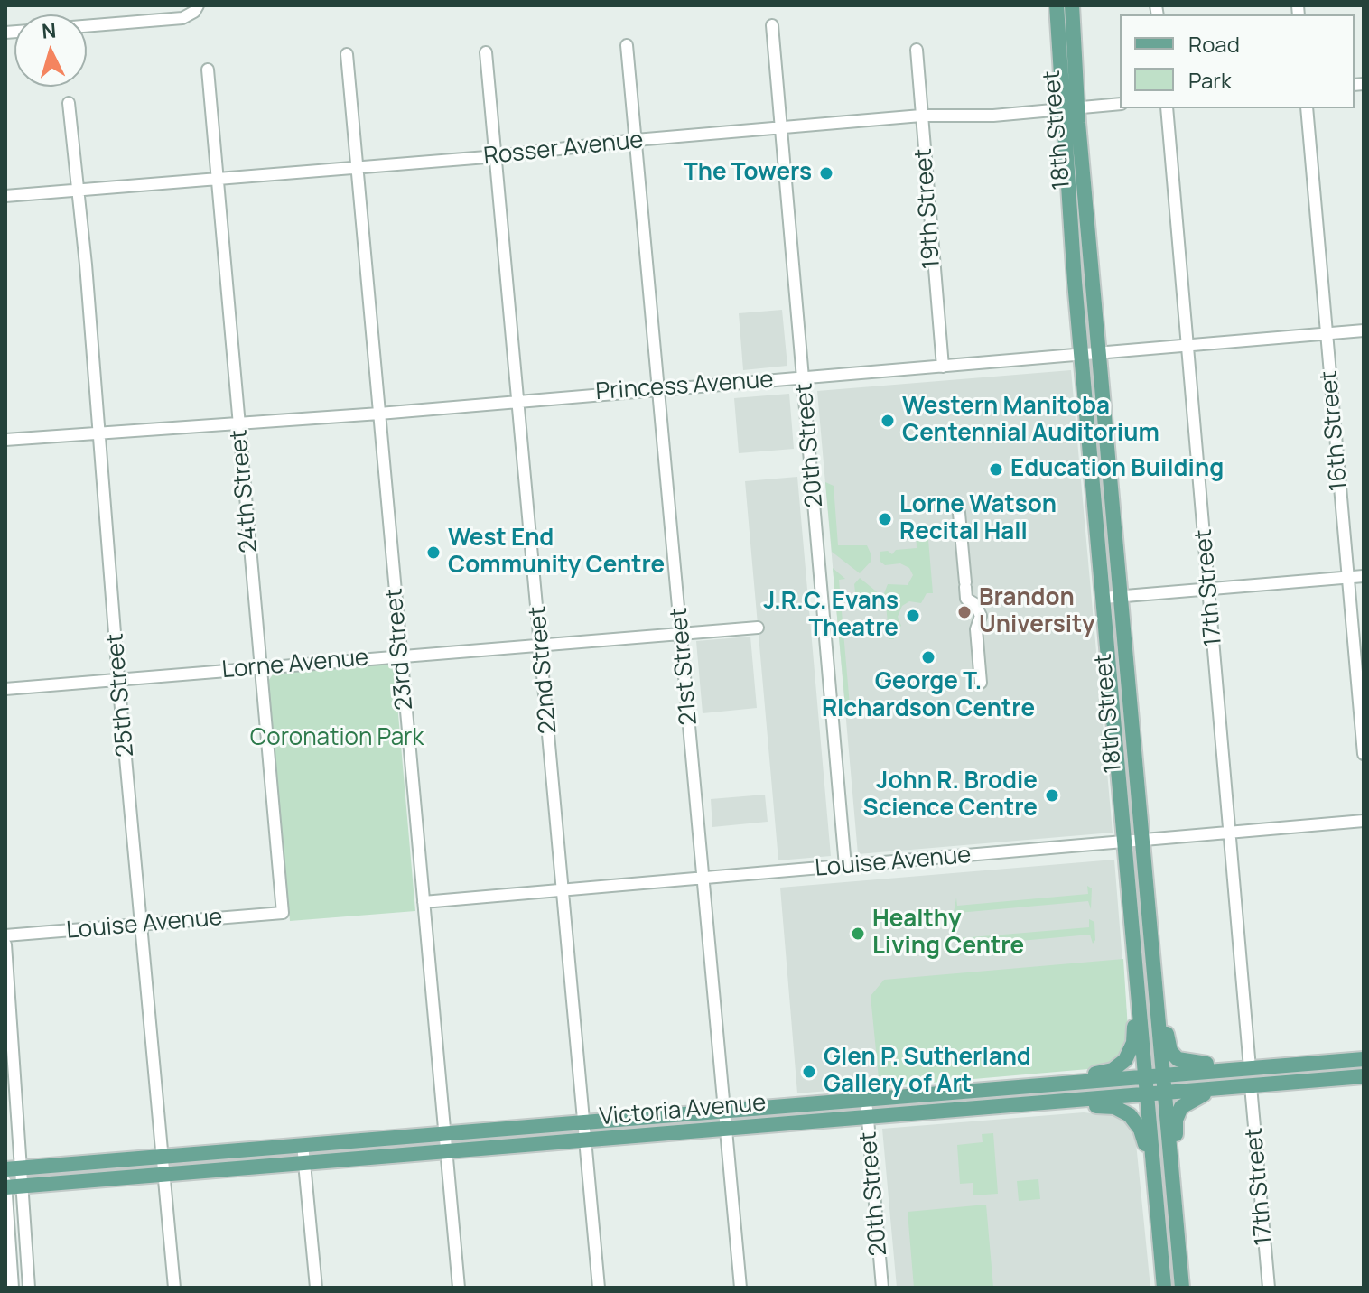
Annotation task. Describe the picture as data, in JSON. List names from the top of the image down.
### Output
{
  "streets": {
    "main road": ["18th Street", "Victoria Avenue"],
    "street": [
      "Rosser Avenue",
      "19th Street",
      "Princess Avenue",
      "16th Street",
      "20th Street",
      "24th Street",
      "17th Street",
      "23rd Street",
      "Lorne Avenue",
      "21st Street",
      "22nd Street",
      "25th Street",
      "Louise Avenue"
    ]
  },
  "crossings": [
    ["18th Street", "Rosser Avenue"],
    ["18th Street", "Princess Avenue"],
    ["18th Street", "Louise Avenue"],
    ["18th Street", "Victoria Avenue"],
    ["Rosser Avenue", "19th Street"],
    ["Rosser Avenue", "20th Street"],
    ["Rosser Avenue", "24th Street"],
    ["Rosser Avenue", "23rd Street"],
    ["Rosser Avenue", "21st Street"],
    ["Rosser Avenue", "22nd Street"],
    ["Rosser Avenue", "25th Street"],
    ["19th Street", "Princess Avenue"],
    ["Princess Avenue", "16th Street"],
    ["Princess Avenue", "20th Street"],
    ["Princess Avenue", "24th Street"],
    ["Princess Avenue", "17th Street"],
    ["Princess Avenue", "23rd Street"],
    ["Princess Avenue", "21st Street"],
    ["Princess Avenue", "22nd Street"],
    ["Princess Avenue", "25th Street"],
    ["20th Street", "Louise Avenue"],
    ["20th Street", "Victoria Avenue"],
    ["24th Street", "Lorne Avenue"],
    ["24th Street", "Louise Avenue"],
    ["17th Street", "Louise Avenue"],
    ["17th Street", "Victoria Avenue"],
    ["23rd Street", "Lorne Avenue"],
    ["23rd Street", "Louise Avenue"],
    ["23rd Street", "Victoria Avenue"],
    ["Lorne Avenue", "21st Street"],
    ["Lorne Avenue", "22nd Street"],
    ["Lorne Avenue", "25th Street"],
    ["21st Street", "Louise Avenue"],
    ["21st Street", "Victoria Avenue"],
    ["22nd Street", "Louise Avenue"],
    ["22nd Street", "Victoria Avenue"],
    ["25th Street", "Louise Avenue"],
    ["25th Street", "Victoria Avenue"]
  ],
  "parks": ["Coronation Park"],
  "places": [
    "The Towers",
    "Western Manitoba Centennial Auditorium",
    "Education Building",
    "Lorne Watson Recital Hall",
    "West End Community Centre",
    "Brandon University",
    "J.R.C. Evans Theatre",
    "George T. Richardson Centre",
    "John R. Brodie Science Centre",
    "Healthy Living Centre",
    "Glen P. Sutherland Gallery of Art"
  ],
  "legend": ["Road", "Park"],
  "north": "top"
}
